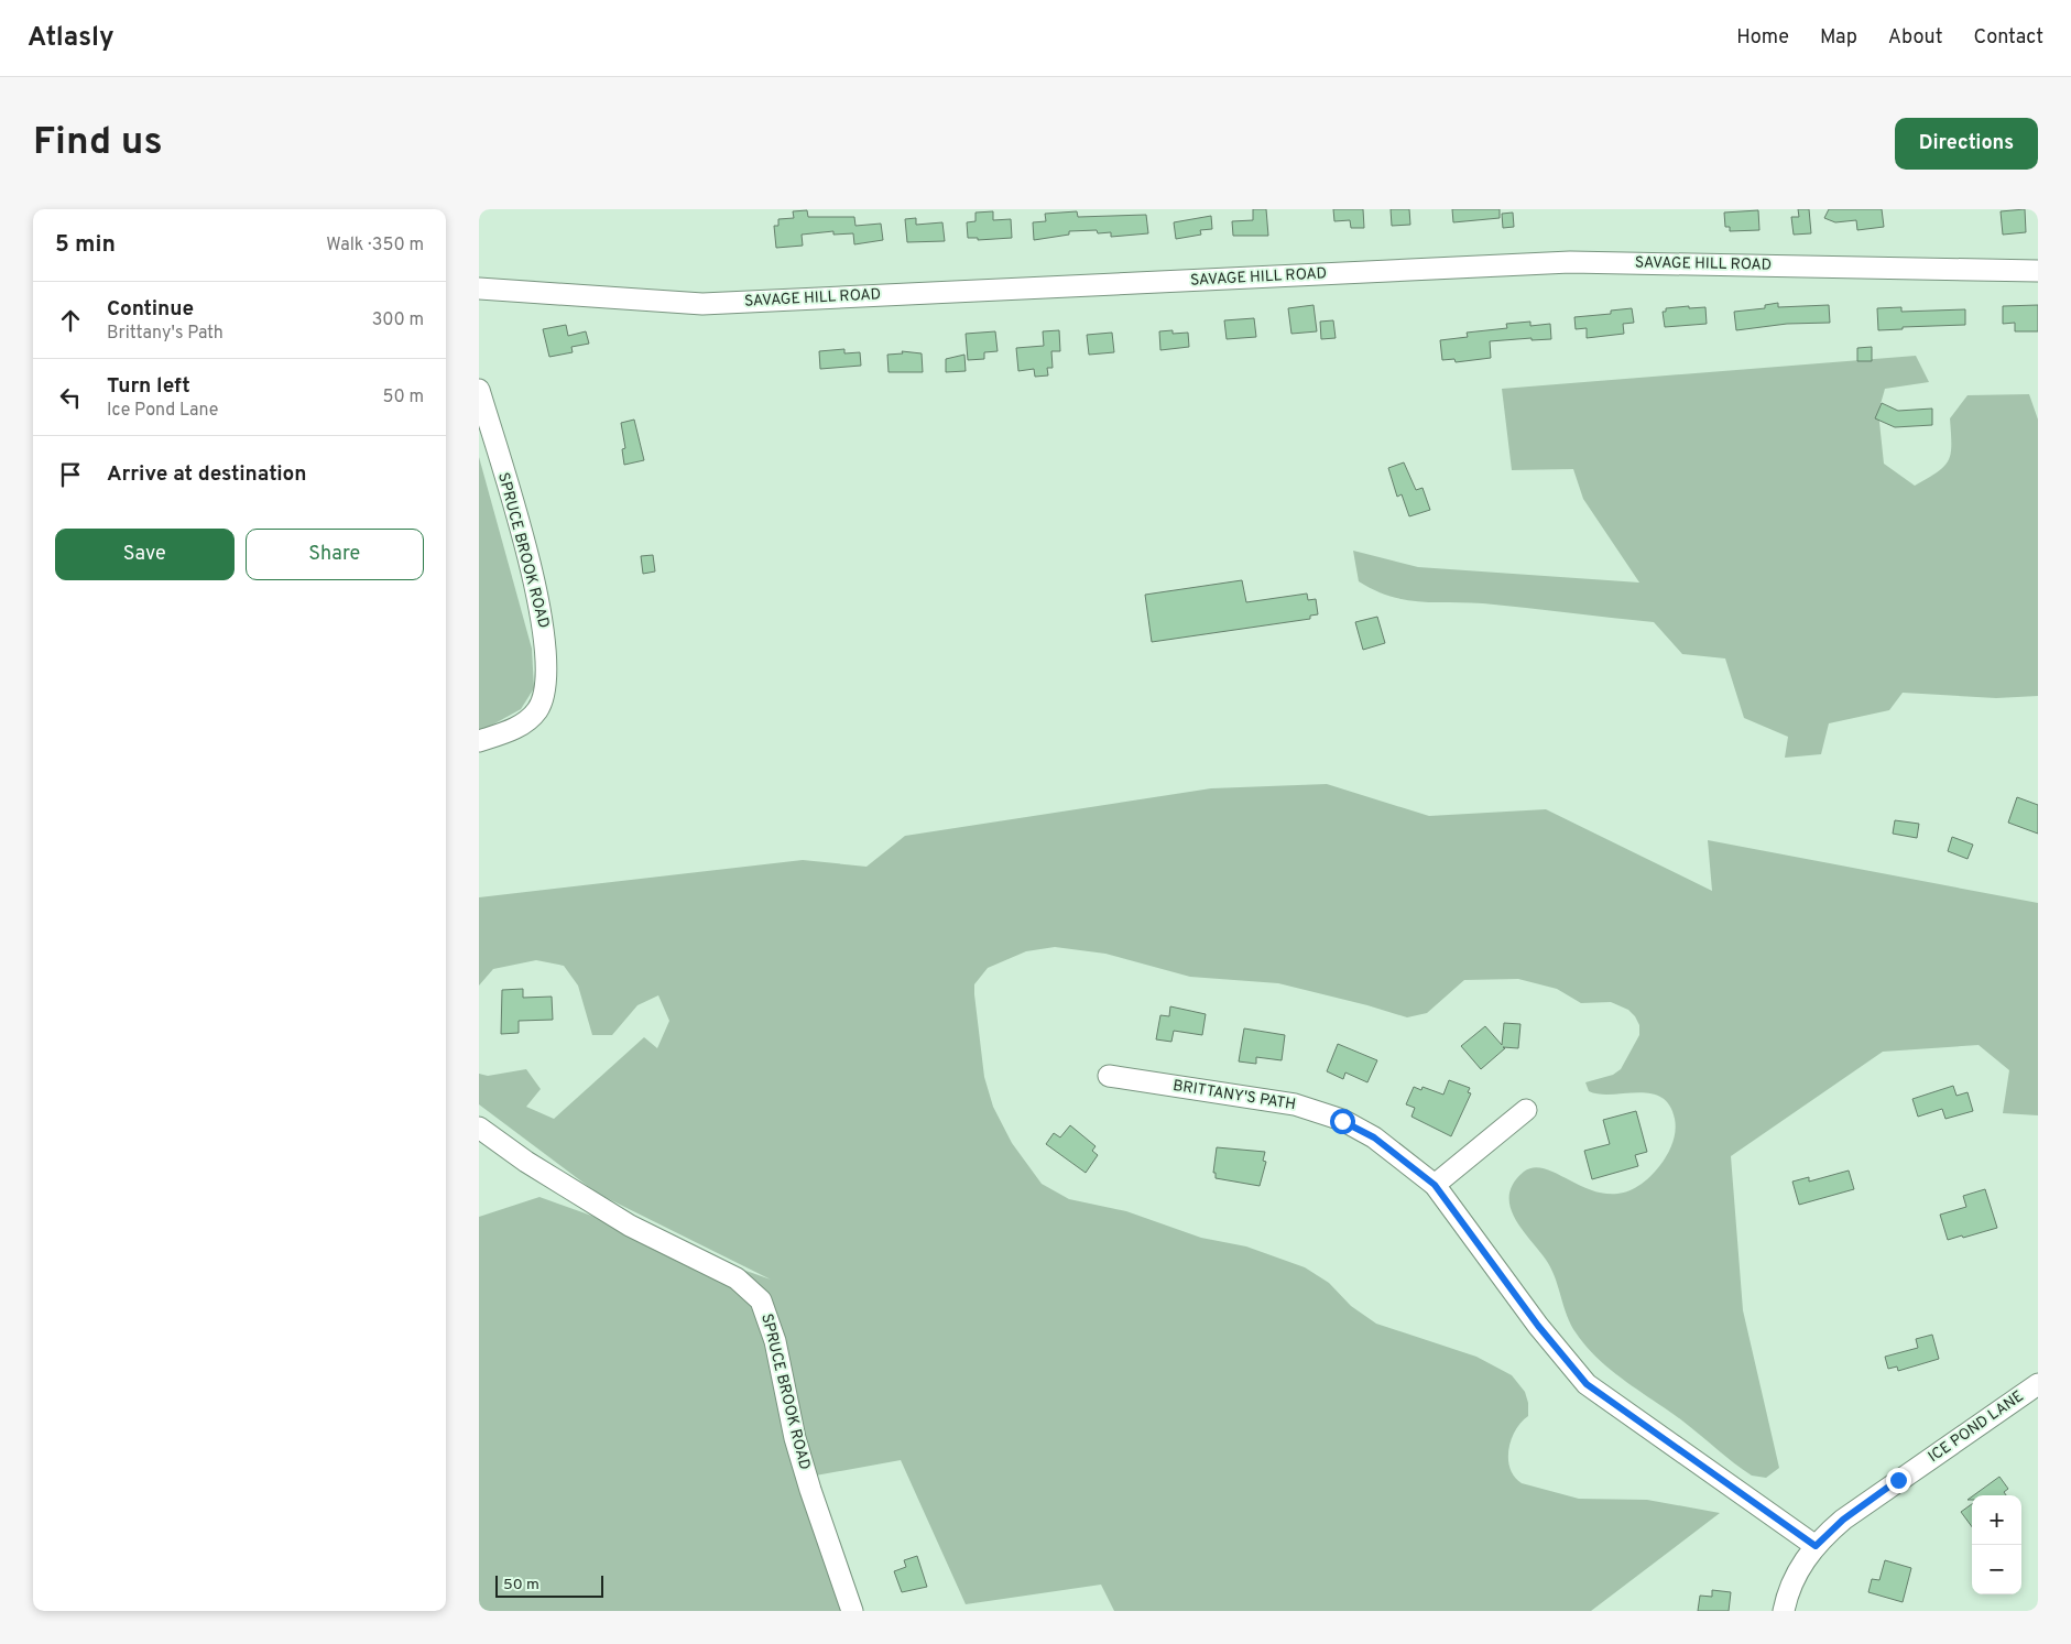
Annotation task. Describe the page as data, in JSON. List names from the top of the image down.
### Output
{
  "streets": {
    "street": [
      "SAVAGE HILL ROAD",
      "SPRUCE BROOK ROAD",
      "BRITTANY'S PATH",
      "ICE POND LANE"
    ]
  },
  "crossings": [
    ["BRITTANY'S PATH", "ICE POND LANE"]
  ],
  "scale_bar": "50 m",
  "page": {
    "header": "Atlasly",
    "nav": [
      "Home",
      "Map",
      "About",
      "Contact"
    ],
    "buttons": [
      "Directions",
      ["Save", "Share"]
    ],
    "title": "Find us",
    "heading": ["5 min", "Walk · 350 m"],
    "list": [
      ["Continue", "Brittany's Path", "300 m"],
      ["Turn left", "Ice Pond Lane", "50 m"],
      "Arrive at destination"
    ],
    "map_buttons": ["+", "−"],
    "scale": "50 m"
  }
}
